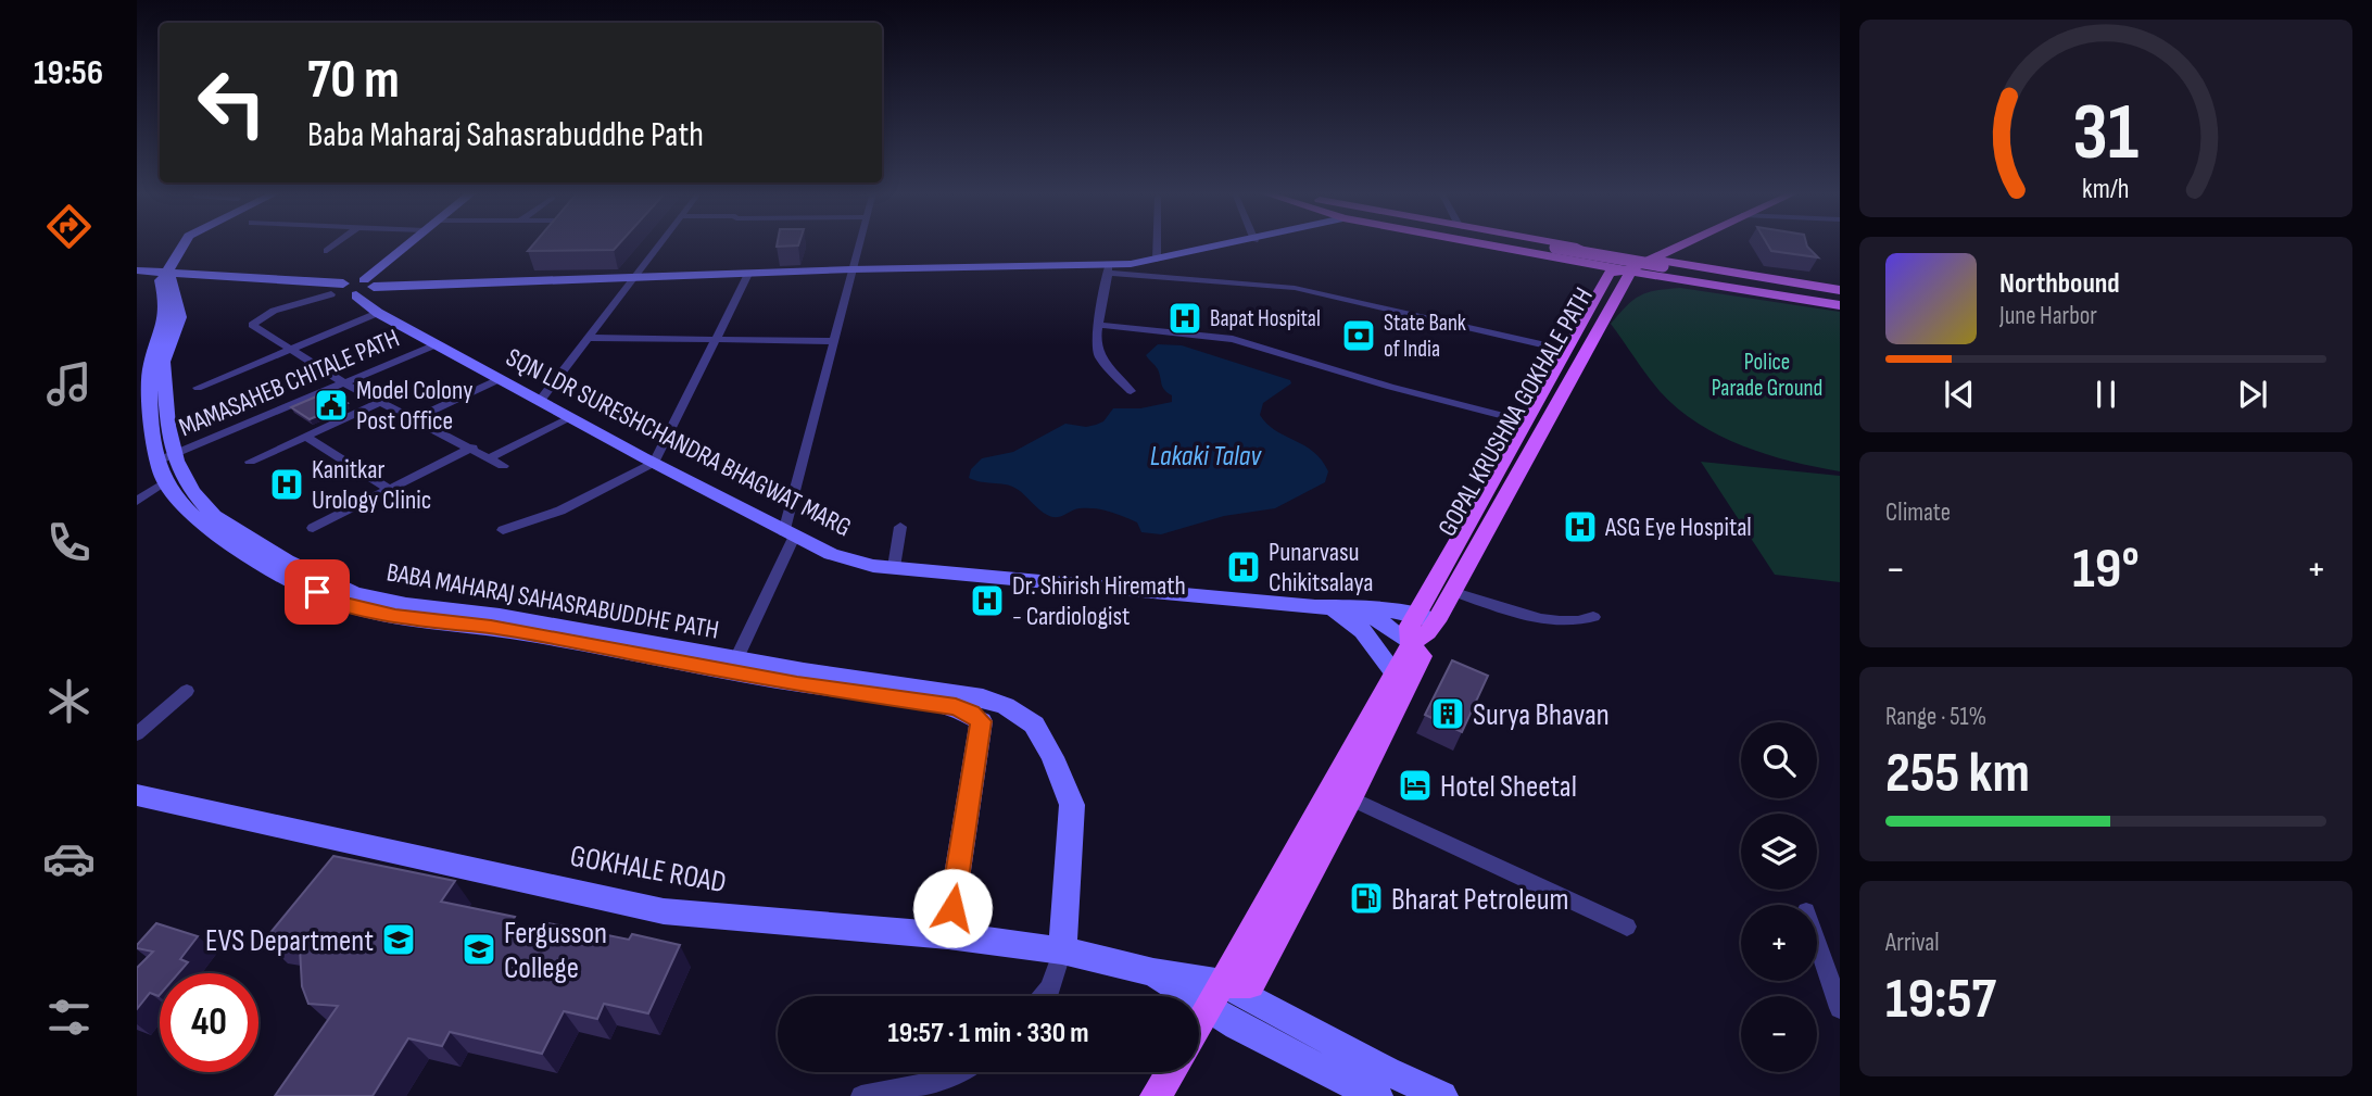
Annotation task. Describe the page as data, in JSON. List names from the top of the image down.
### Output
{
  "streets": {
    "main road": ["GOPAL KRUSHNA GOKHALE PATH"],
    "street": [
      "MAMASAHEB CHITALE PATH",
      "SQN LDR SURESHCHANDRA BHAGWAT MARG",
      "BABA MAHARAJ SAHASRABUDDHE PATH",
      "GOKHALE ROAD"
    ]
  },
  "crossings": [
    ["MAMASAHEB CHITALE PATH", "SQN LDR SURESHCHANDRA BHAGWAT MARG"],
    ["MAMASAHEB CHITALE PATH", "BABA MAHARAJ SAHASRABUDDHE PATH"],
    ["GOPAL KRUSHNA GOKHALE PATH", "SQN LDR SURESHCHANDRA BHAGWAT MARG"],
    ["GOPAL KRUSHNA GOKHALE PATH", "GOKHALE ROAD"],
    ["BABA MAHARAJ SAHASRABUDDHE PATH", "GOKHALE ROAD"]
  ],
  "water": ["Lakaki Talav"],
  "parks": ["Police Parade Ground"],
  "places": {
    "hospital": [
      "Bapat Hospital",
      "Kanitkar Urology Clinic",
      "ASG Eye Hospital",
      "Punarvasu Chikitsalaya",
      "Dr. Shirish Hiremath - Cardiologist"
    ],
    "bank": ["State Bank of India"],
    "public building": ["Model Colony Post Office"],
    "building": ["Surya Bhavan"],
    "hotel": ["Hotel Sheetal"],
    "fuel station": ["Bharat Petroleum"],
    "school or university": ["EVS Department", "Fergusson College"]
  },
  "page": {
    "tabs": "19:56",
    "turn": ["70 m", "Baba Maharaj Sahasrabuddhe Path"],
    "song": ["Northbound", "June Harbor"],
    "tile": [
      "Climate",
      ["Range · 51%", "255 km"],
      ["Arrival", "19:57"]
    ],
    "heat": ["−", "19°", "+"],
    "map_buttons": ["+", "−"],
    "limit": "40",
    "trip": "19:57 · 1 min · 330 m",
    "gauge": ["31", "km/h"]
  }
}
